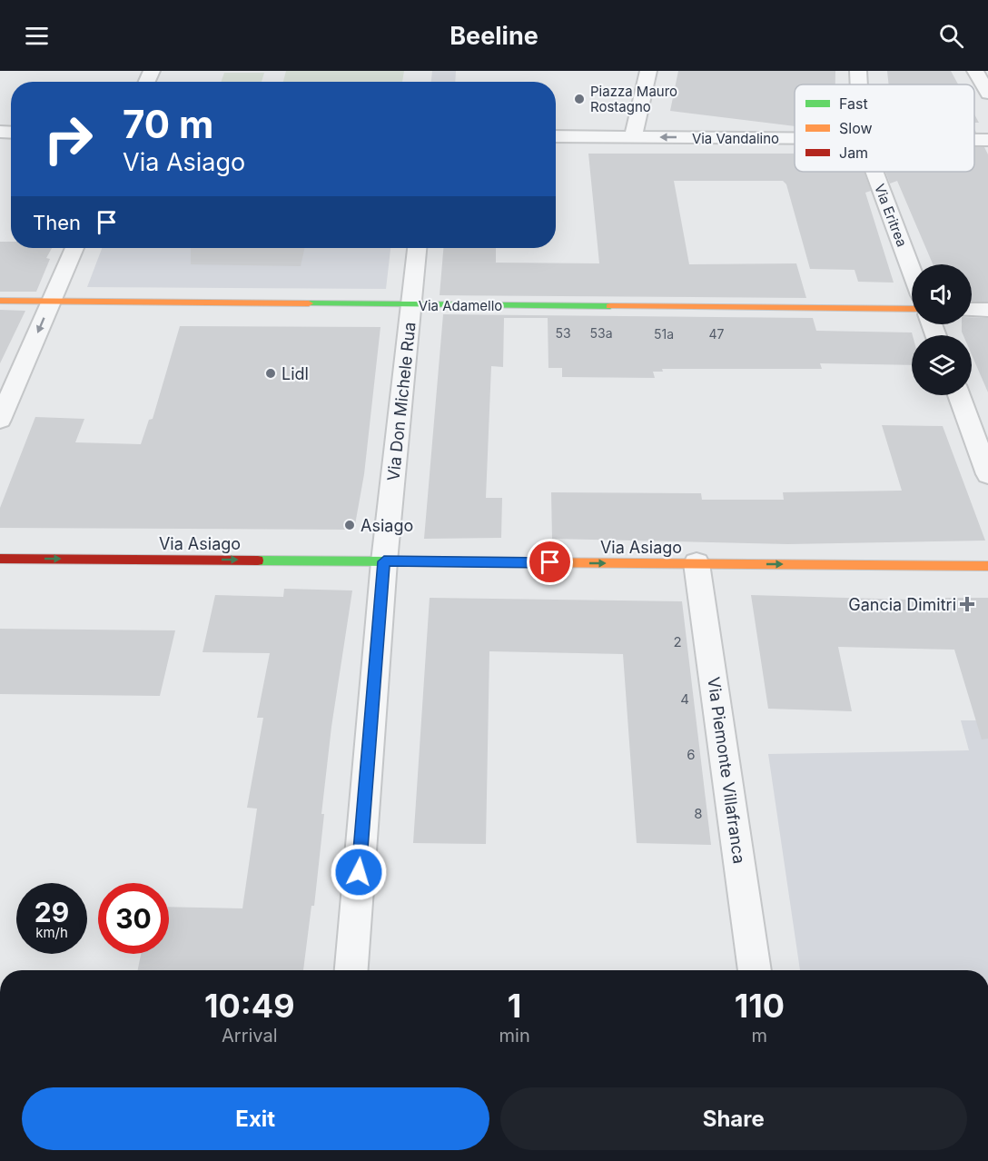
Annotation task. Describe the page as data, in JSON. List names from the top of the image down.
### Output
{
  "streets": {
    "street": [
      "Via Vandalino",
      "Via Eritrea",
      "Via Adamello",
      "Via Don Michele Rua",
      "Via Asiago",
      "Via Piemonte Villafranca"
    ]
  },
  "crossings": [
    ["Via Adamello", "Via Don Michele Rua"],
    ["Via Don Michele Rua", "Via Asiago"],
    ["Via Asiago", "Via Piemonte Villafranca"]
  ],
  "one_way": ["Via Vandalino", "Via Asiago"],
  "places": {
    "other": ["Piazza Mauro Rostagno", "Lidl", "Asiago"],
    "health": ["Gancia Dimitri"]
  },
  "house_numbers": [
    "53",
    "53a",
    "51a",
    "47",
    "2",
    "4",
    "6",
    "8"
  ],
  "legend": ["Fast", "Slow", "Jam"],
  "page": {
    "header": "Beeline",
    "turn": ["70 m", "Via Asiago"],
    "then": "Then",
    "speed": "29 km/h",
    "limit": "30",
    "eta": [
      "10:49",
      "Arrival",
      "1",
      "min",
      "110",
      "m"
    ],
    "buttons": ["Exit", "Share"]
  }
}
